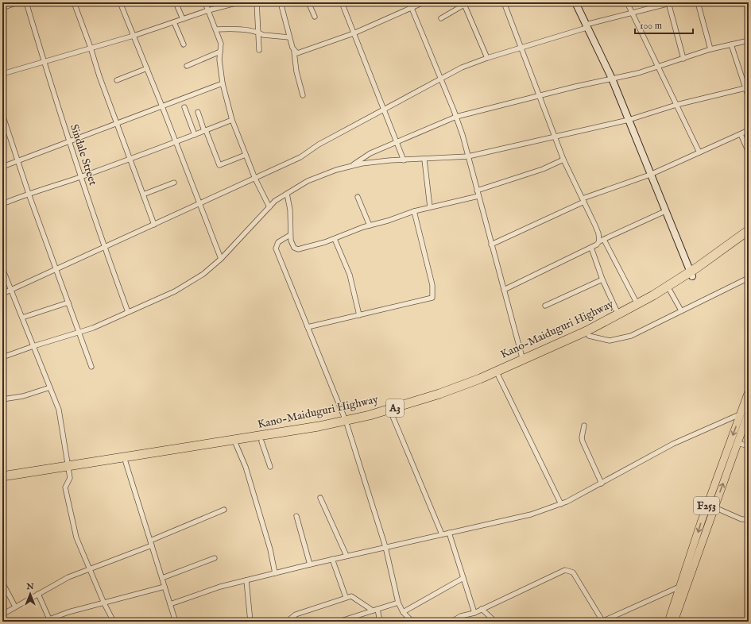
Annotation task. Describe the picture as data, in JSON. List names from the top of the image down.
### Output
{
  "streets": {
    "highway": ["Kano-Maiduguri Highway", "A3"],
    "main road": ["F253"],
    "street": ["Sindale Street"]
  },
  "scale_bar": "100 m",
  "north": "top"
}
